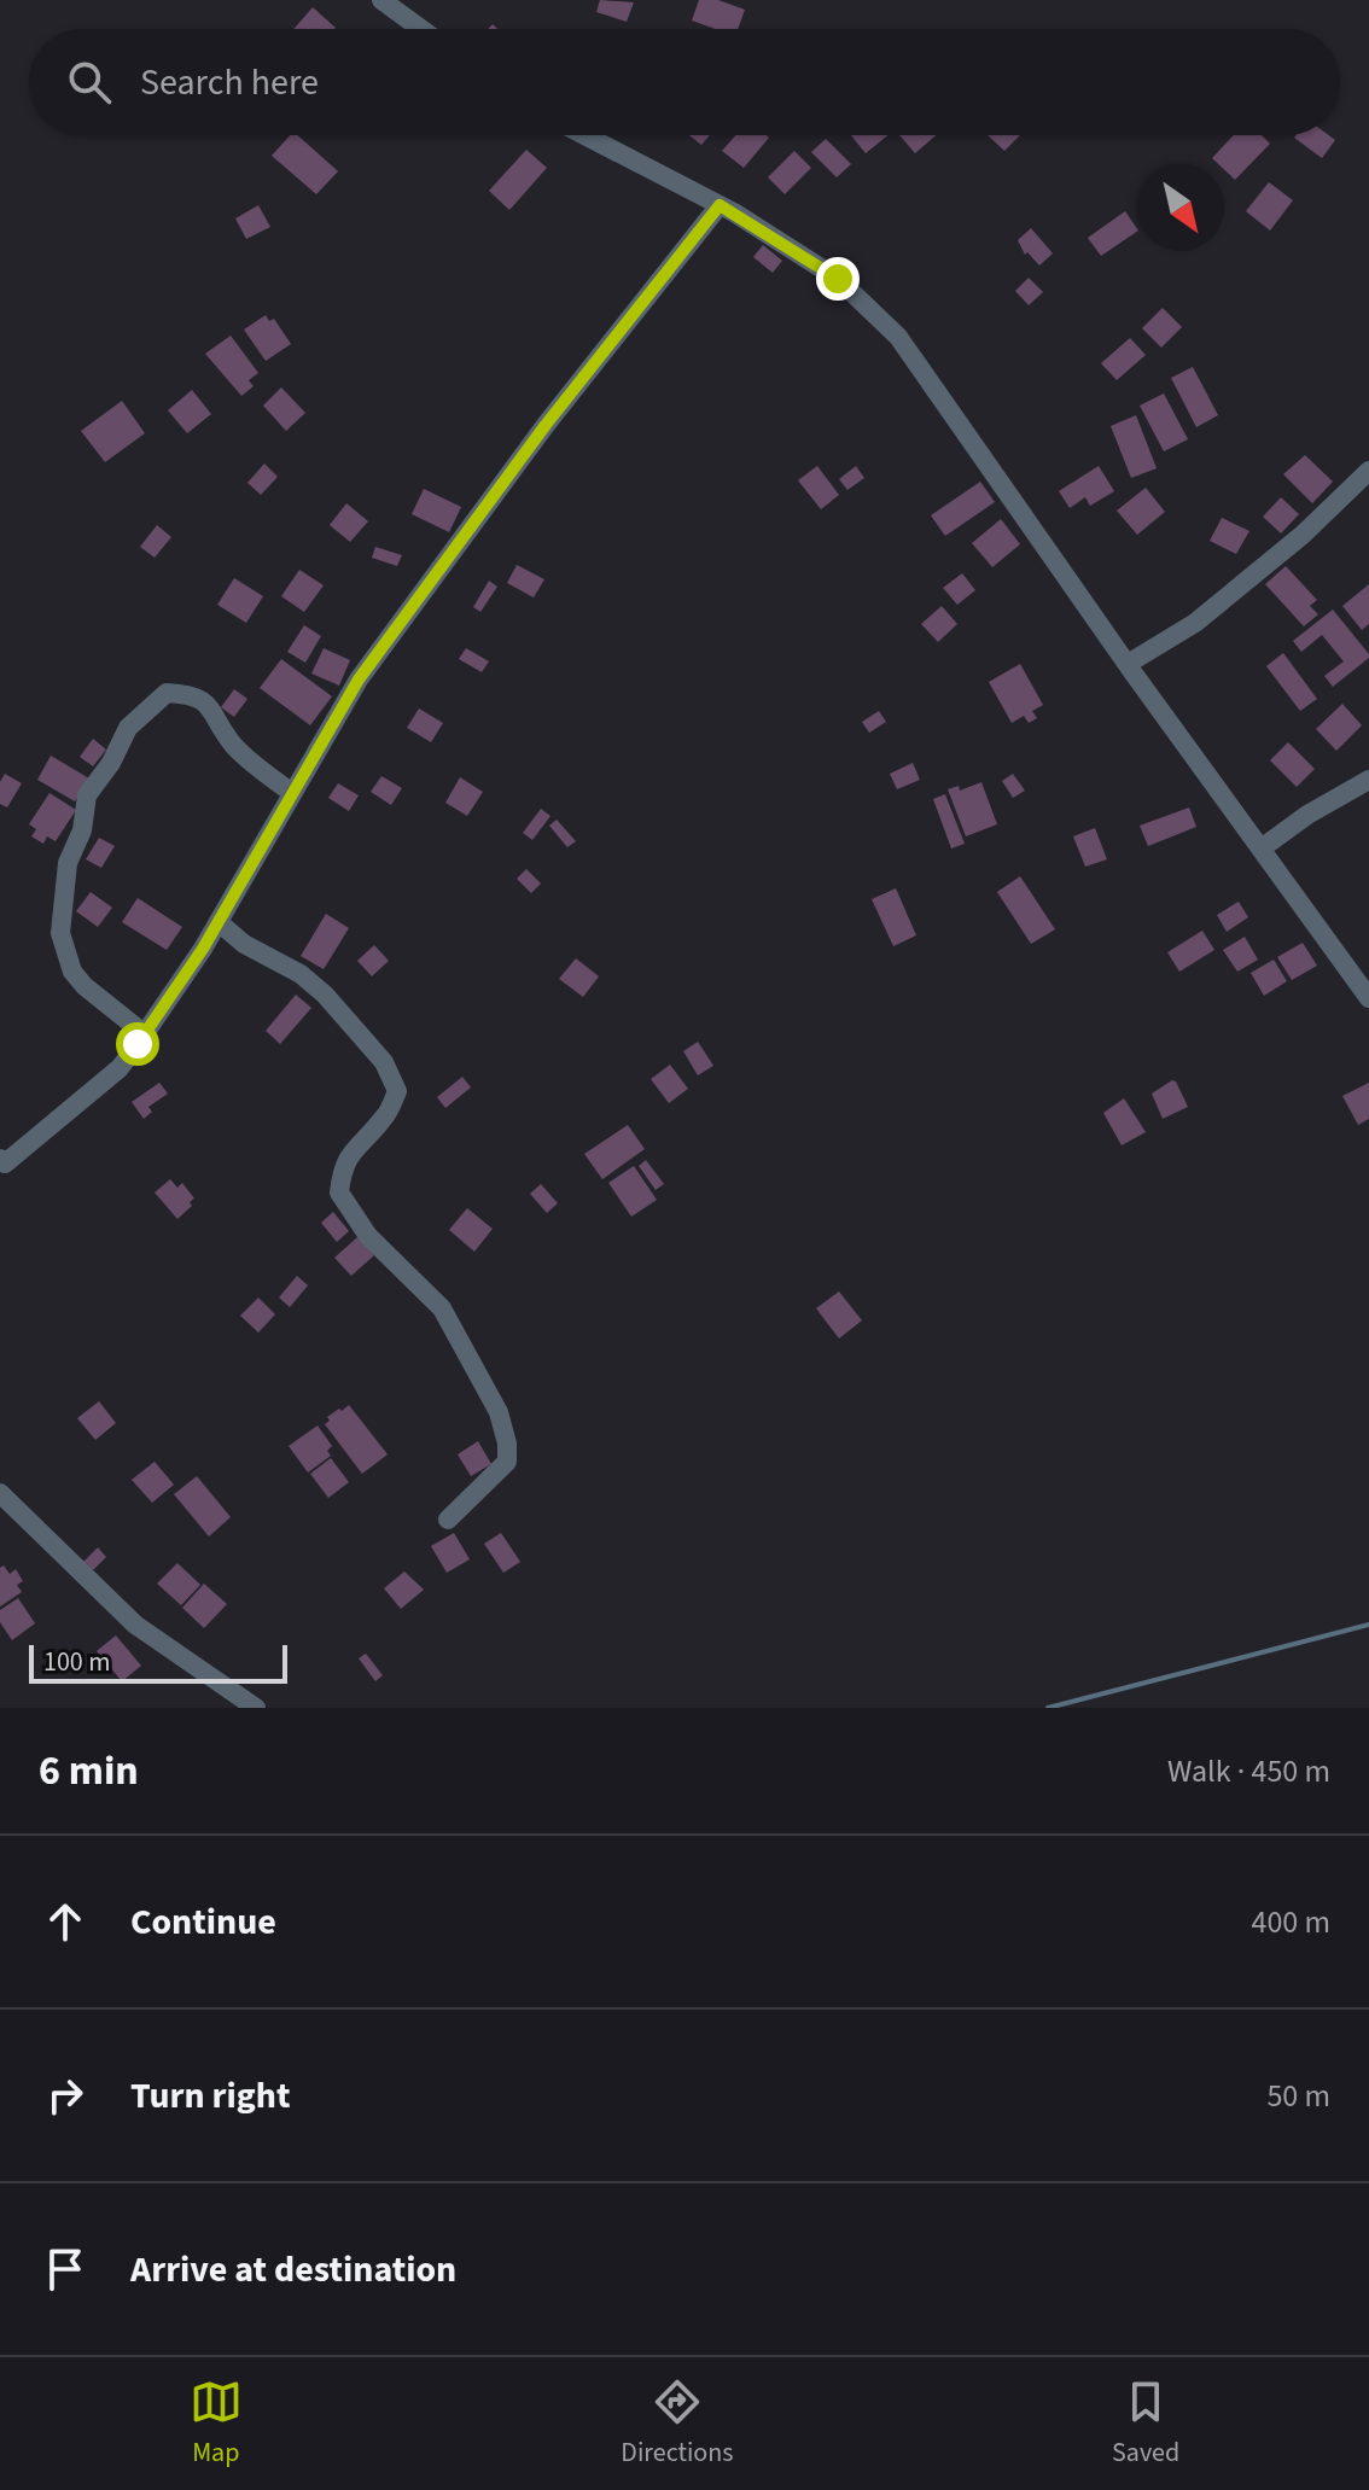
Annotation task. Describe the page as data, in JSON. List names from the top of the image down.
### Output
{
  "scale_bar": "100 m",
  "north": "bottom right",
  "page": {
    "search": "Search here",
    "scale": "100 m",
    "heading": ["6 min", "Walk · 450 m"],
    "list": [
      ["Continue", "400 m"],
      ["Turn right", "50 m"],
      "Arrive at destination"
    ],
    "nav": ["Map", "Directions", "Saved"]
  }
}
